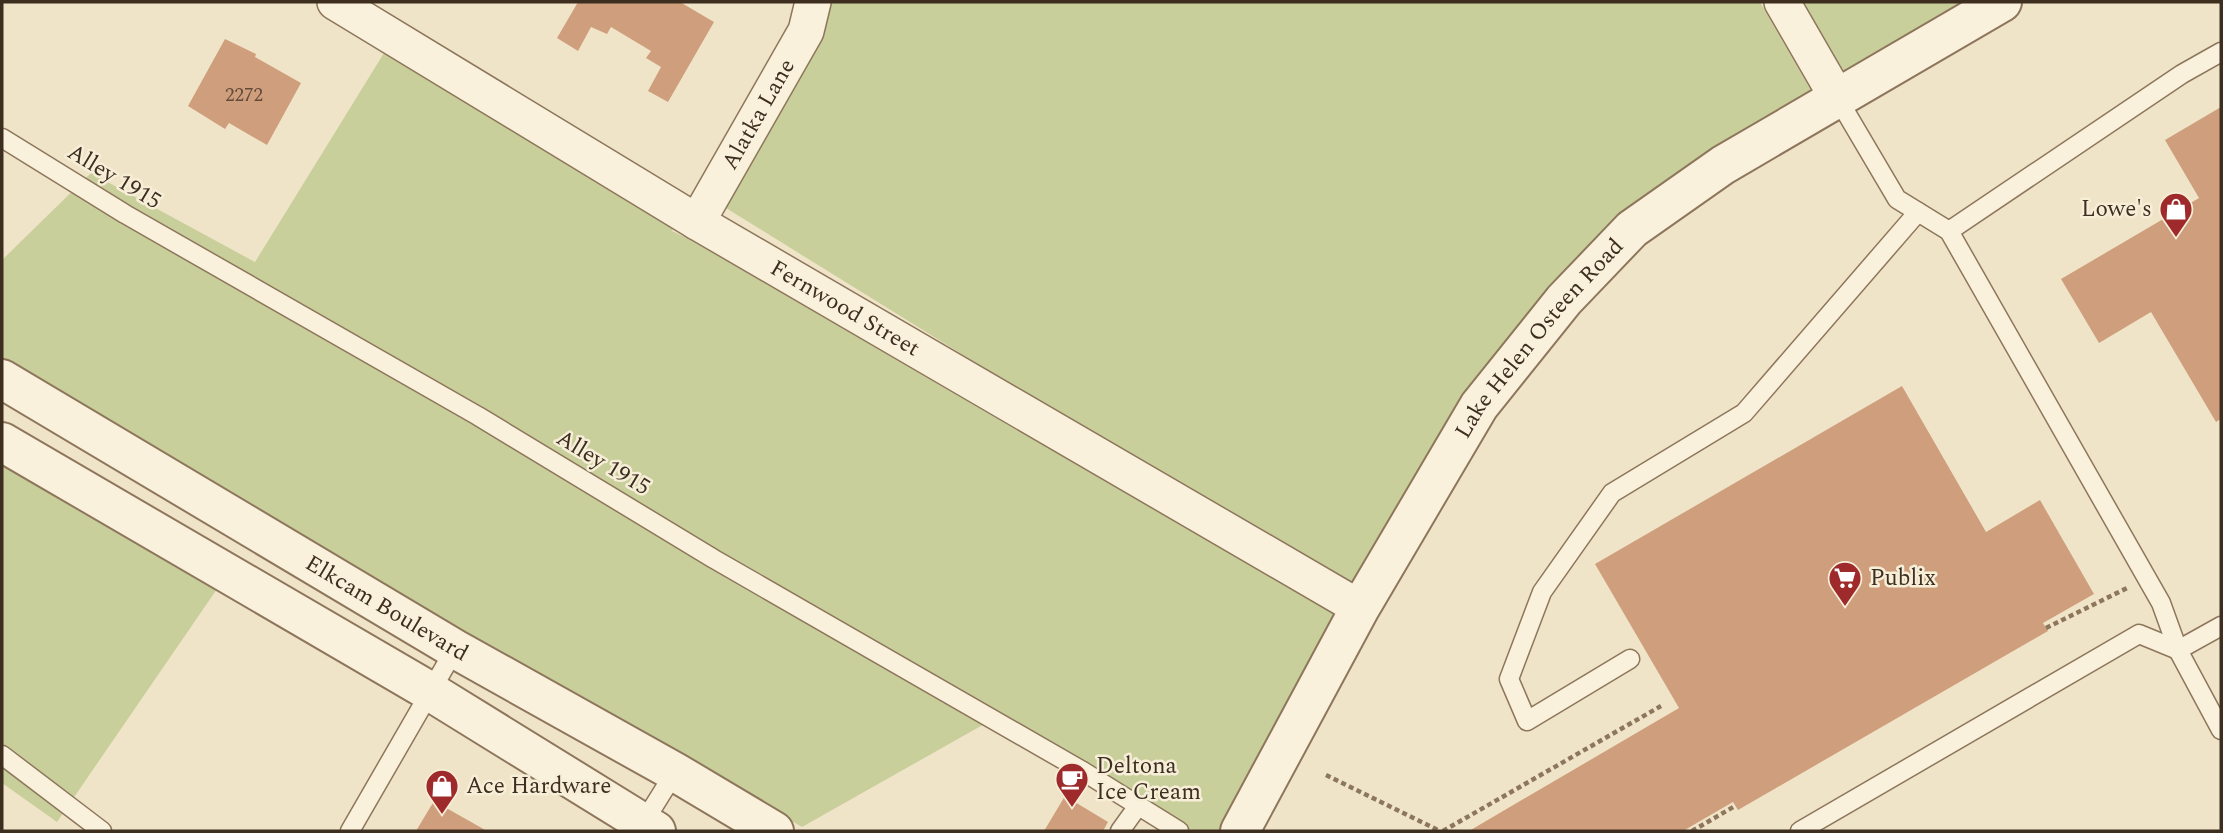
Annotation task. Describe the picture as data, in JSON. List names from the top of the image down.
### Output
{
  "streets": {
    "street": [
      "Alatka Lane",
      "Fernwood Street",
      "Lake Helen Osteen Road",
      "Elkcam Boulevard"
    ],
    "lane": ["Alley 1915"]
  },
  "crossings": [
    ["Alatka Lane", "Fernwood Street"],
    ["Fernwood Street", "Lake Helen Osteen Road"]
  ],
  "places": {
    "shop": ["Lowe's", "Ace Hardware"],
    "supermarket": ["Publix"],
    "cafe": ["Deltona Ice Cream"]
  },
  "house_numbers": ["2272"]
}
